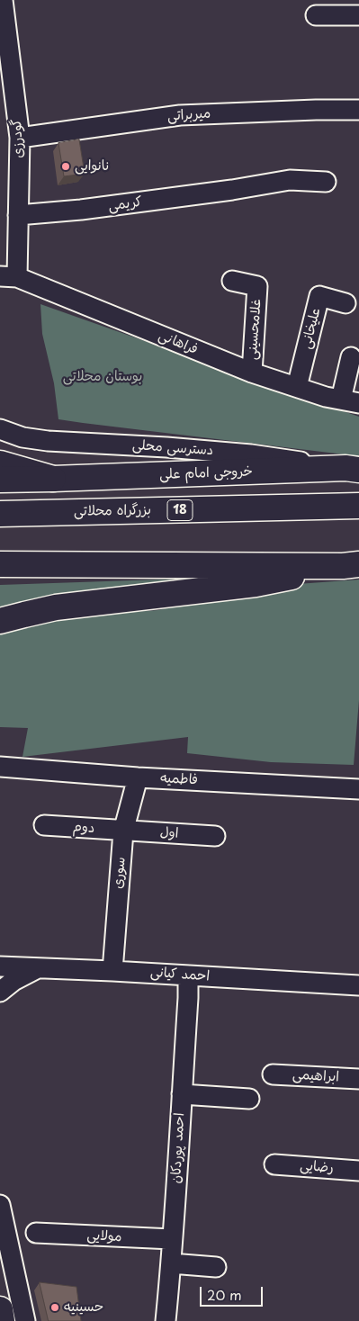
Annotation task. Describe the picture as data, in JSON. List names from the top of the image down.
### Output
{
  "streets": {
    "main road": ["خروجی امام علی", "18", "بزرگراه محلاتی"],
    "street": [
      "میربراتی",
      "گودرزی",
      "کریمی",
      "علیخانی",
      "غلامحسینی",
      "فراهانی",
      "دسترسی محلی",
      "فاطمیه",
      "دوم",
      "اول",
      "سوری",
      "احمد کیانی",
      "ابراهیمی",
      "احمد پوردکان",
      "رضایی",
      "مولایی"
    ]
  },
  "crossings": [
    ["میربراتی", "گودرزی"],
    ["گودرزی", "کریمی"],
    ["گودرزی", "فراهانی"],
    ["علیخانی", "فراهانی"],
    ["غلامحسینی", "فراهانی"],
    ["دسترسی محلی", "خروجی امام علی"],
    ["فاطمیه", "سوری"],
    ["دوم", "اول"],
    ["دوم", "سوری"],
    ["اول", "سوری"],
    ["سوری", "احمد کیانی"],
    ["احمد کیانی", "احمد پوردکان"],
    ["احمد پوردکان", "مولایی"]
  ],
  "parks": ["بوستان محلاتی"],
  "places": ["نانوایی", "حسینیه"],
  "scale_bar": "20 m"
}
